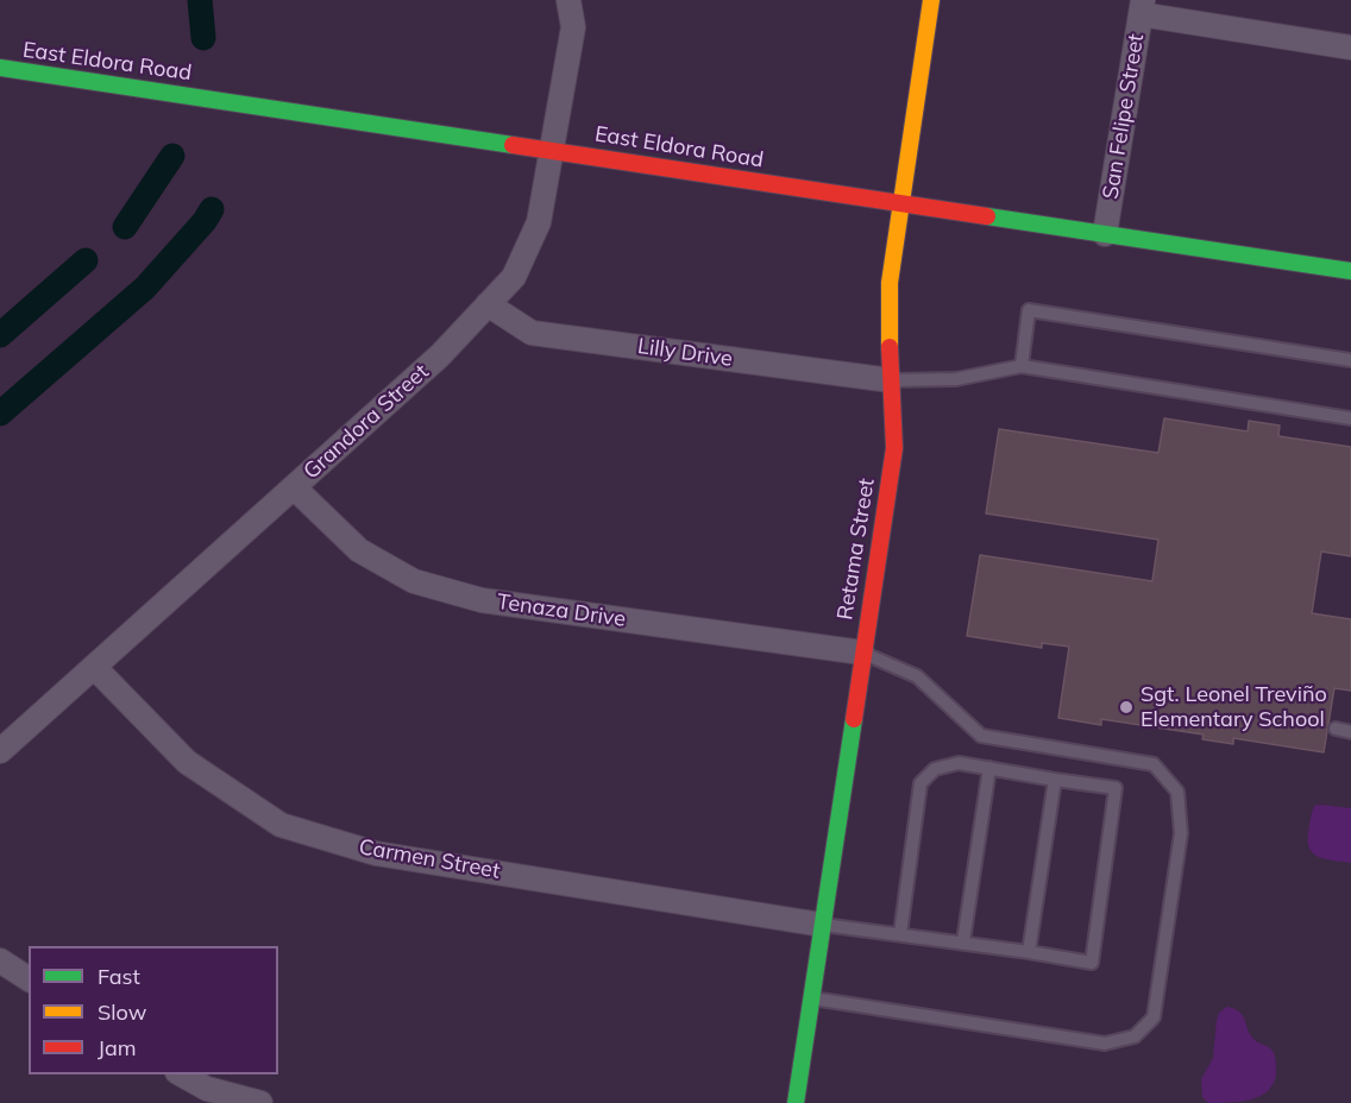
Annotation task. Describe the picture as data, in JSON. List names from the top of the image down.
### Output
{
  "streets": {
    "street": [
      "East Eldora Road",
      "San Felipe Street",
      "Lilly Drive",
      "Grandora Street",
      "Retama Street",
      "Tenaza Drive",
      "Carmen Street"
    ]
  },
  "crossings": [
    ["East Eldora Road", "San Felipe Street"],
    ["East Eldora Road", "Grandora Street"],
    ["East Eldora Road", "Retama Street"],
    ["Lilly Drive", "Grandora Street"],
    ["Lilly Drive", "Retama Street"],
    ["Grandora Street", "Tenaza Drive"],
    ["Grandora Street", "Carmen Street"],
    ["Retama Street", "Tenaza Drive"],
    ["Retama Street", "Carmen Street"]
  ],
  "places": ["Sgt. Leonel Treviño Elementary School"],
  "legend": ["Fast", "Slow", "Jam"]
}
